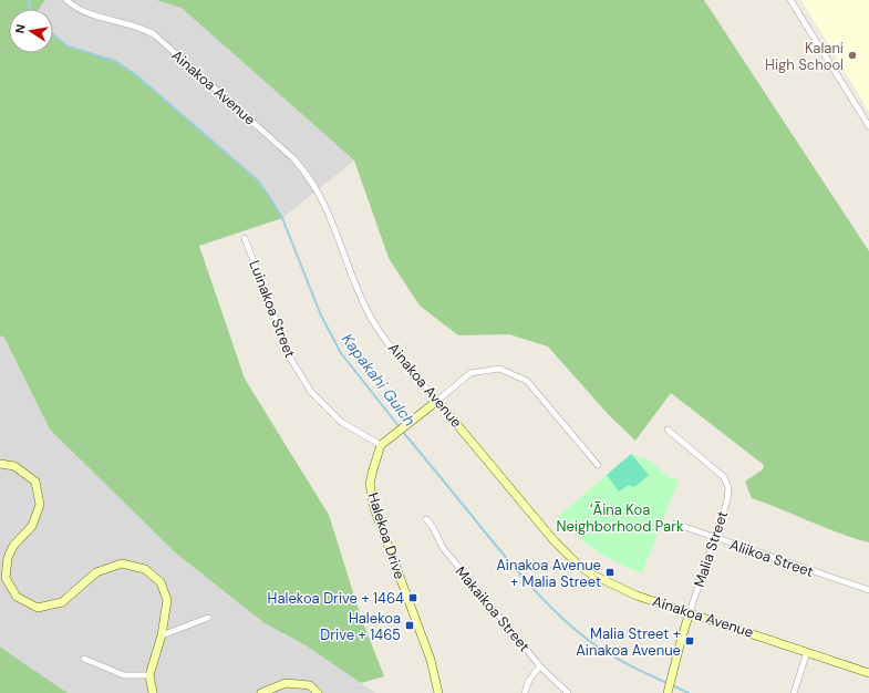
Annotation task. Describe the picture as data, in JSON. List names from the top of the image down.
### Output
{
  "streets": {
    "street": [
      "Ainakoa Avenue",
      "Luinakoa Street",
      "Halekoa Drive",
      "Malia Street",
      "Aliikoa Street",
      "Makaikoa Street"
    ]
  },
  "crossings": [
    ["Ainakoa Avenue", "Malia Street"],
    ["Luinakoa Street", "Halekoa Drive"],
    ["Malia Street", "Aliikoa Street"]
  ],
  "water": ["Kapakahi Gulch"],
  "parks": ["‘Āina Koa Neighborhood Park"],
  "places": {
    "other": ["Kalani High School"],
    "transit": [
      "Ainakoa Avenue + Malia Street",
      "Halekoa Drive + 1464",
      "Halekoa Drive + 1465",
      "Malia Street + Ainakoa Avenue"
    ]
  },
  "north": "left"
}
